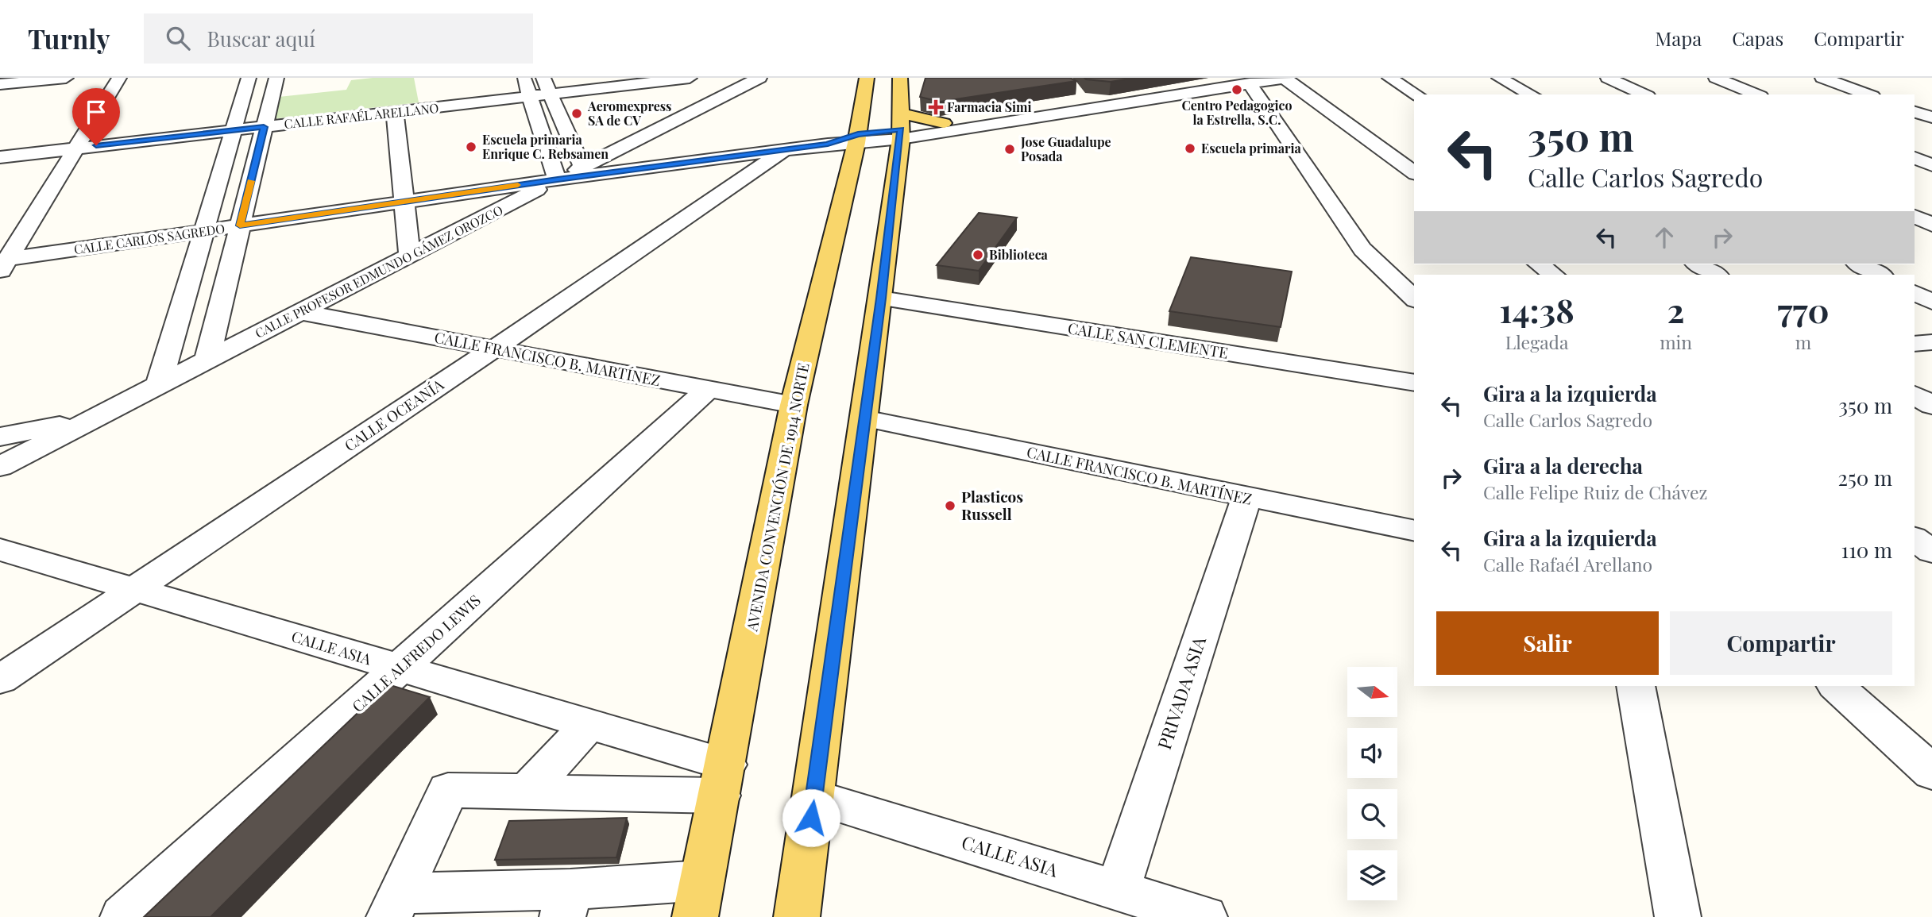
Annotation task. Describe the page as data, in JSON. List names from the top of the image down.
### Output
{
  "streets": {
    "main road": ["AVENIDA CONVENCIÓN DE 1914 NORTE"],
    "street": [
      "CALLE RAFAÉL ARELLANO",
      "CALLE CARLOS SAGREDO",
      "CALLE PROFESOR EDMUNDO GÁMEZ OROZCO",
      "CALLE SAN CLEMENTE",
      "CALLE FRANCISCO B. MARTÍNEZ",
      "CALLE OCEANÍA",
      "CALLE ASIA",
      "CALLE ALFREDO LEWIS",
      "PRIVADA ASIA"
    ]
  },
  "crossings": [
    ["CALLE CARLOS SAGREDO", "CALLE PROFESOR EDMUNDO GÁMEZ OROZCO"],
    ["CALLE CARLOS SAGREDO", "CALLE OCEANÍA"],
    ["CALLE CARLOS SAGREDO", "AVENIDA CONVENCIÓN DE 1914 NORTE"],
    ["CALLE PROFESOR EDMUNDO GÁMEZ OROZCO", "CALLE FRANCISCO B. MARTÍNEZ"],
    ["CALLE FRANCISCO B. MARTÍNEZ", "CALLE OCEANÍA"],
    ["CALLE FRANCISCO B. MARTÍNEZ", "AVENIDA CONVENCIÓN DE 1914 NORTE"],
    ["CALLE FRANCISCO B. MARTÍNEZ", "CALLE ALFREDO LEWIS"],
    ["CALLE FRANCISCO B. MARTÍNEZ", "PRIVADA ASIA"],
    ["CALLE OCEANÍA", "CALLE ASIA"],
    ["AVENIDA CONVENCIÓN DE 1914 NORTE", "CALLE ASIA"],
    ["CALLE ASIA", "CALLE ALFREDO LEWIS"],
    ["CALLE ASIA", "PRIVADA ASIA"]
  ],
  "places": {
    "other": [
      "Centro Pedagogico la Estrella, S.C.",
      "Aeromexpress SA de CV",
      "Escuela primaria Enrique C. Rebsamen",
      "Escuela primaria",
      "Jose Guadalupe Posada",
      "Biblioteca",
      "Plasticos Russell"
    ],
    "health": ["Farmacia Simi"]
  },
  "north": "right",
  "page": {
    "header": "Turnly",
    "search": "Buscar aquí",
    "nav": ["Mapa", "Capas", "Compartir"],
    "turn": ["350 m", "Calle Carlos Sagredo"],
    "eta": [
      "14:38",
      "Llegada",
      "2",
      "min",
      "770",
      "m"
    ],
    "list": [
      {
        "name": "Gira a la izquierda",
        "note": "Calle Carlos Sagredo",
        "value": "350 m"
      },
      {
        "name": "Gira a la derecha",
        "note": "Calle Felipe Ruiz de Chávez",
        "value": "250 m"
      },
      {
        "name": "Gira a la izquierda",
        "note": "Calle Rafaél Arellano",
        "value": "110 m"
      }
    ],
    "buttons": ["Salir", "Compartir"]
  }
}
